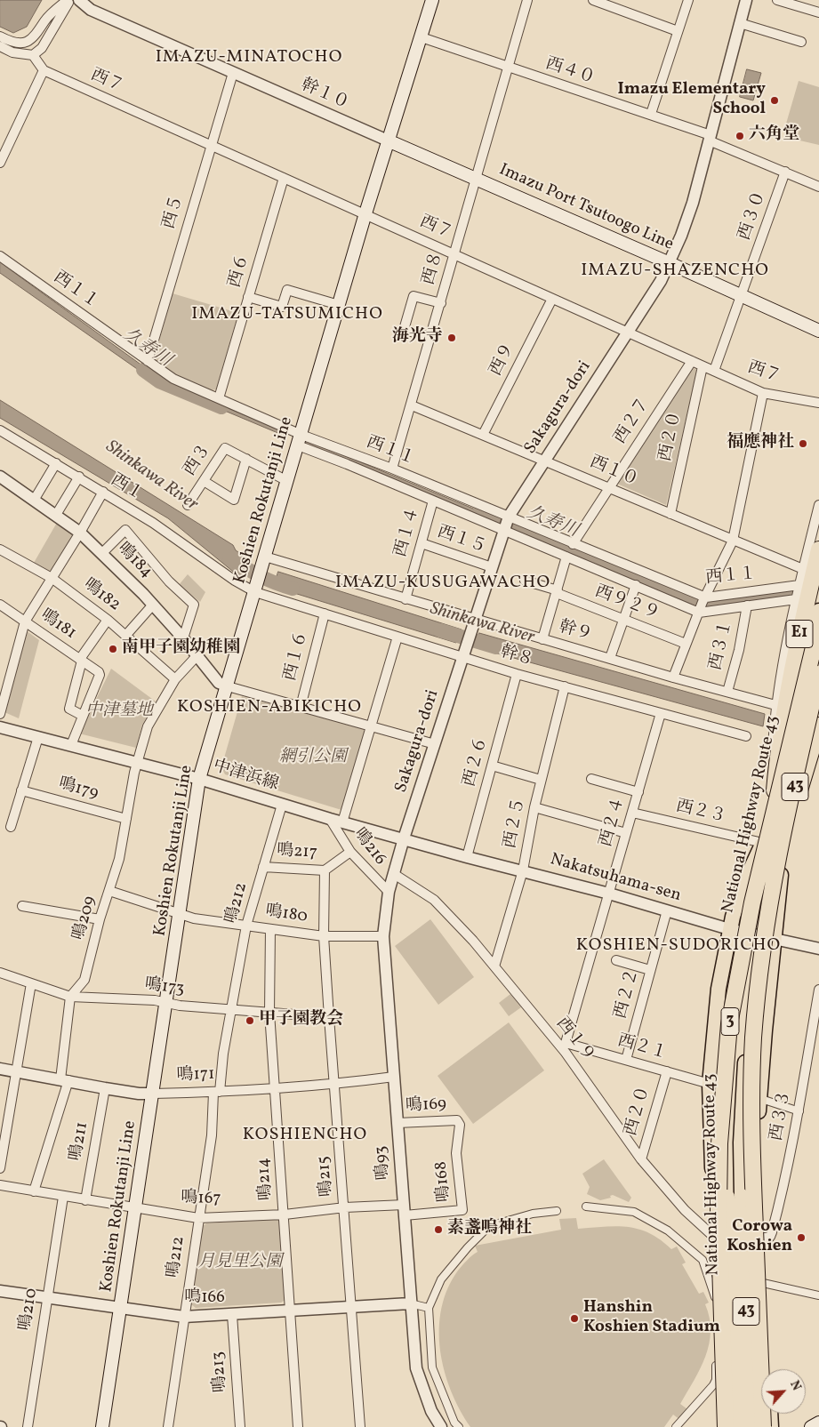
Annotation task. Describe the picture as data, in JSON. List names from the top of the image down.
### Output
{
  "streets": {
    "highway": [
      "E1",
      "43",
      "National Highway Route 43",
      "3"
    ],
    "main road": ["Imazu Port Tsutoogo Line", "Koshien Rokutanji Line"],
    "street": [
      "西４０",
      "西７",
      "幹１０",
      "西５",
      "西３０",
      "西８",
      "西６",
      "西１１",
      "西９",
      "Sakagura-dori",
      "西２７",
      "西２０",
      "西３",
      "西１０",
      "西１",
      "西１４",
      "西１５",
      "鳴184",
      "鳴182",
      "西９２９",
      "鳴181",
      "幹９",
      "西３１",
      "西１６",
      "幹８",
      "西２６",
      "中津浜線",
      "鳴179",
      "西２３",
      "西２４",
      "西２５",
      "鳴216",
      "鳴217",
      "Nakatsuhama-sen",
      "鳴212",
      "鳴180",
      "鳴209",
      "鳴173",
      "西２２",
      "西１９",
      "西２１",
      "鳴171",
      "鳴169",
      "西３３",
      "鳴211",
      "鳴93",
      "鳴215",
      "鳴214",
      "鳴168",
      "鳴167",
      "鳴166",
      "鳴210",
      "鳴213"
    ]
  },
  "crossings": [
    ["西４０", "西３０"],
    ["西４０", "西８"],
    ["西４０", "Sakagura-dori"],
    ["西４０", "Koshien Rokutanji Line"],
    ["西７", "西５"],
    ["西７", "西３０"],
    ["西７", "西８"],
    ["西７", "西６"],
    ["西７", "西９"],
    ["西７", "Sakagura-dori"],
    ["西７", "西２７"],
    ["西７", "西２０"],
    ["西７", "Koshien Rokutanji Line"],
    ["幹１０", "Imazu Port Tsutoogo Line"],
    ["幹１０", "西５"],
    ["幹１０", "Koshien Rokutanji Line"],
    ["Imazu Port Tsutoogo Line", "西３０"],
    ["Imazu Port Tsutoogo Line", "西８"],
    ["Imazu Port Tsutoogo Line", "Sakagura-dori"],
    ["Imazu Port Tsutoogo Line", "Koshien Rokutanji Line"],
    ["西５", "西１１"],
    ["西８", "西１１"],
    ["西８", "西１０"],
    ["西６", "西１１"],
    ["西１１", "Sakagura-dori"],
    ["西１１", "西２７"],
    ["西１１", "Koshien Rokutanji Line"],
    ["西９", "西１０"],
    ["Sakagura-dori", "西１０"],
    ["Sakagura-dori", "西１５"],
    ["Sakagura-dori", "幹９"],
    ["Sakagura-dori", "幹８"],
    ["Sakagura-dori", "中津浜線"],
    ["Sakagura-dori", "Nakatsuhama-sen"],
    ["Sakagura-dori", "鳴93"],
    ["西２７", "西１０"],
    ["西２０", "西１０"],
    ["西２０", "西１９"],
    ["西２０", "西２１"],
    ["西３", "Koshien Rokutanji Line"],
    ["西１", "Koshien Rokutanji Line"],
    ["西１", "幹８"],
    ["Koshien Rokutanji Line", "鳴184"],
    ["Koshien Rokutanji Line", "幹９"],
    ["Koshien Rokutanji Line", "幹８"],
    ["Koshien Rokutanji Line", "中津浜線"],
    ["Koshien Rokutanji Line", "鳴180"],
    ["Koshien Rokutanji Line", "鳴173"],
    ["Koshien Rokutanji Line", "鳴171"],
    ["Koshien Rokutanji Line", "鳴167"],
    ["Koshien Rokutanji Line", "鳴166"],
    ["西１４", "西１５"],
    ["西１４", "幹９"],
    ["鳴184", "鳴209"],
    ["鳴182", "鳴209"],
    ["幹９", "E1"],
    ["幹９", "西３１"],
    ["幹９", "National Highway Route 43"],
    ["E1", "National Highway Route 43"],
    ["西１６", "幹８"],
    ["幹８", "西２６"],
    ["幹８", "西２４"],
    ["幹８", "西２５"],
    ["西２６", "Nakatsuhama-sen"],
    ["中津浜線", "鳴216"],
    ["中津浜線", "Nakatsuhama-sen"],
    ["中津浜線", "鳴212"],
    ["中津浜線", "鳴209"],
    ["中津浜線", "鳴93"],
    ["鳴179", "鳴209"],
    ["西２３", "National Highway Route 43"],
    ["西２３", "西２４"],
    ["National Highway Route 43", "Nakatsuhama-sen"],
    ["西２４", "Nakatsuhama-sen"],
    ["西２４", "西１９"],
    ["西２４", "西２１"],
    ["西２５", "Nakatsuhama-sen"],
    ["西２５", "西１９"],
    ["鳴216", "鳴217"],
    ["鳴216", "鳴93"],
    ["鳴217", "鳴212"],
    ["鳴217", "鳴215"],
    ["Nakatsuhama-sen", "西２２"],
    ["Nakatsuhama-sen", "鳴93"],
    ["鳴212", "鳴180"],
    ["鳴212", "鳴173"],
    ["鳴212", "鳴171"],
    ["鳴212", "鳴167"],
    ["鳴212", "鳴166"],
    ["鳴180", "鳴209"],
    ["鳴180", "鳴93"],
    ["鳴180", "鳴215"],
    ["鳴180", "鳴214"],
    ["鳴209", "鳴173"],
    ["鳴173", "鳴215"],
    ["鳴173", "鳴214"],
    ["西２２", "西２１"],
    ["西１９", "西２１"],
    ["西１９", "鳴93"],
    ["鳴171", "鳴211"],
    ["鳴171", "鳴93"],
    ["鳴171", "鳴215"],
    ["鳴171", "鳴214"],
    ["鳴169", "鳴93"],
    ["鳴169", "鳴168"],
    ["鳴211", "鳴167"],
    ["鳴93", "鳴168"],
    ["鳴93", "鳴167"],
    ["鳴93", "鳴166"],
    ["鳴215", "鳴167"],
    ["鳴215", "鳴166"],
    ["鳴214", "鳴167"],
    ["鳴214", "鳴166"],
    ["鳴168", "鳴167"],
    ["鳴167", "鳴210"],
    ["鳴166", "鳴210"],
    ["鳴166", "鳴213"]
  ],
  "districts": [
    "IMAZU-MINATOCHO",
    "IMAZU-SHAZENCHO",
    "IMAZU-TATSUMICHO",
    "IMAZU-KUSUGAWACHO",
    "KOSHIEN-ABIKICHO",
    "KOSHIEN-SUDORICHO",
    "KOSHIENCHO"
  ],
  "water": ["久寿川", "Shinkawa River"],
  "parks": ["中津墓地", "網引公園", "月見里公園"],
  "places": [
    "Imazu Elementary School",
    "六角堂",
    "海光寺",
    "福應神社",
    "南甲子園幼稚園",
    "甲子園教会",
    "素盞嗚神社",
    "Corowa Koshien",
    "Hanshin Koshien Stadium"
  ],
  "north": "top right"
}
